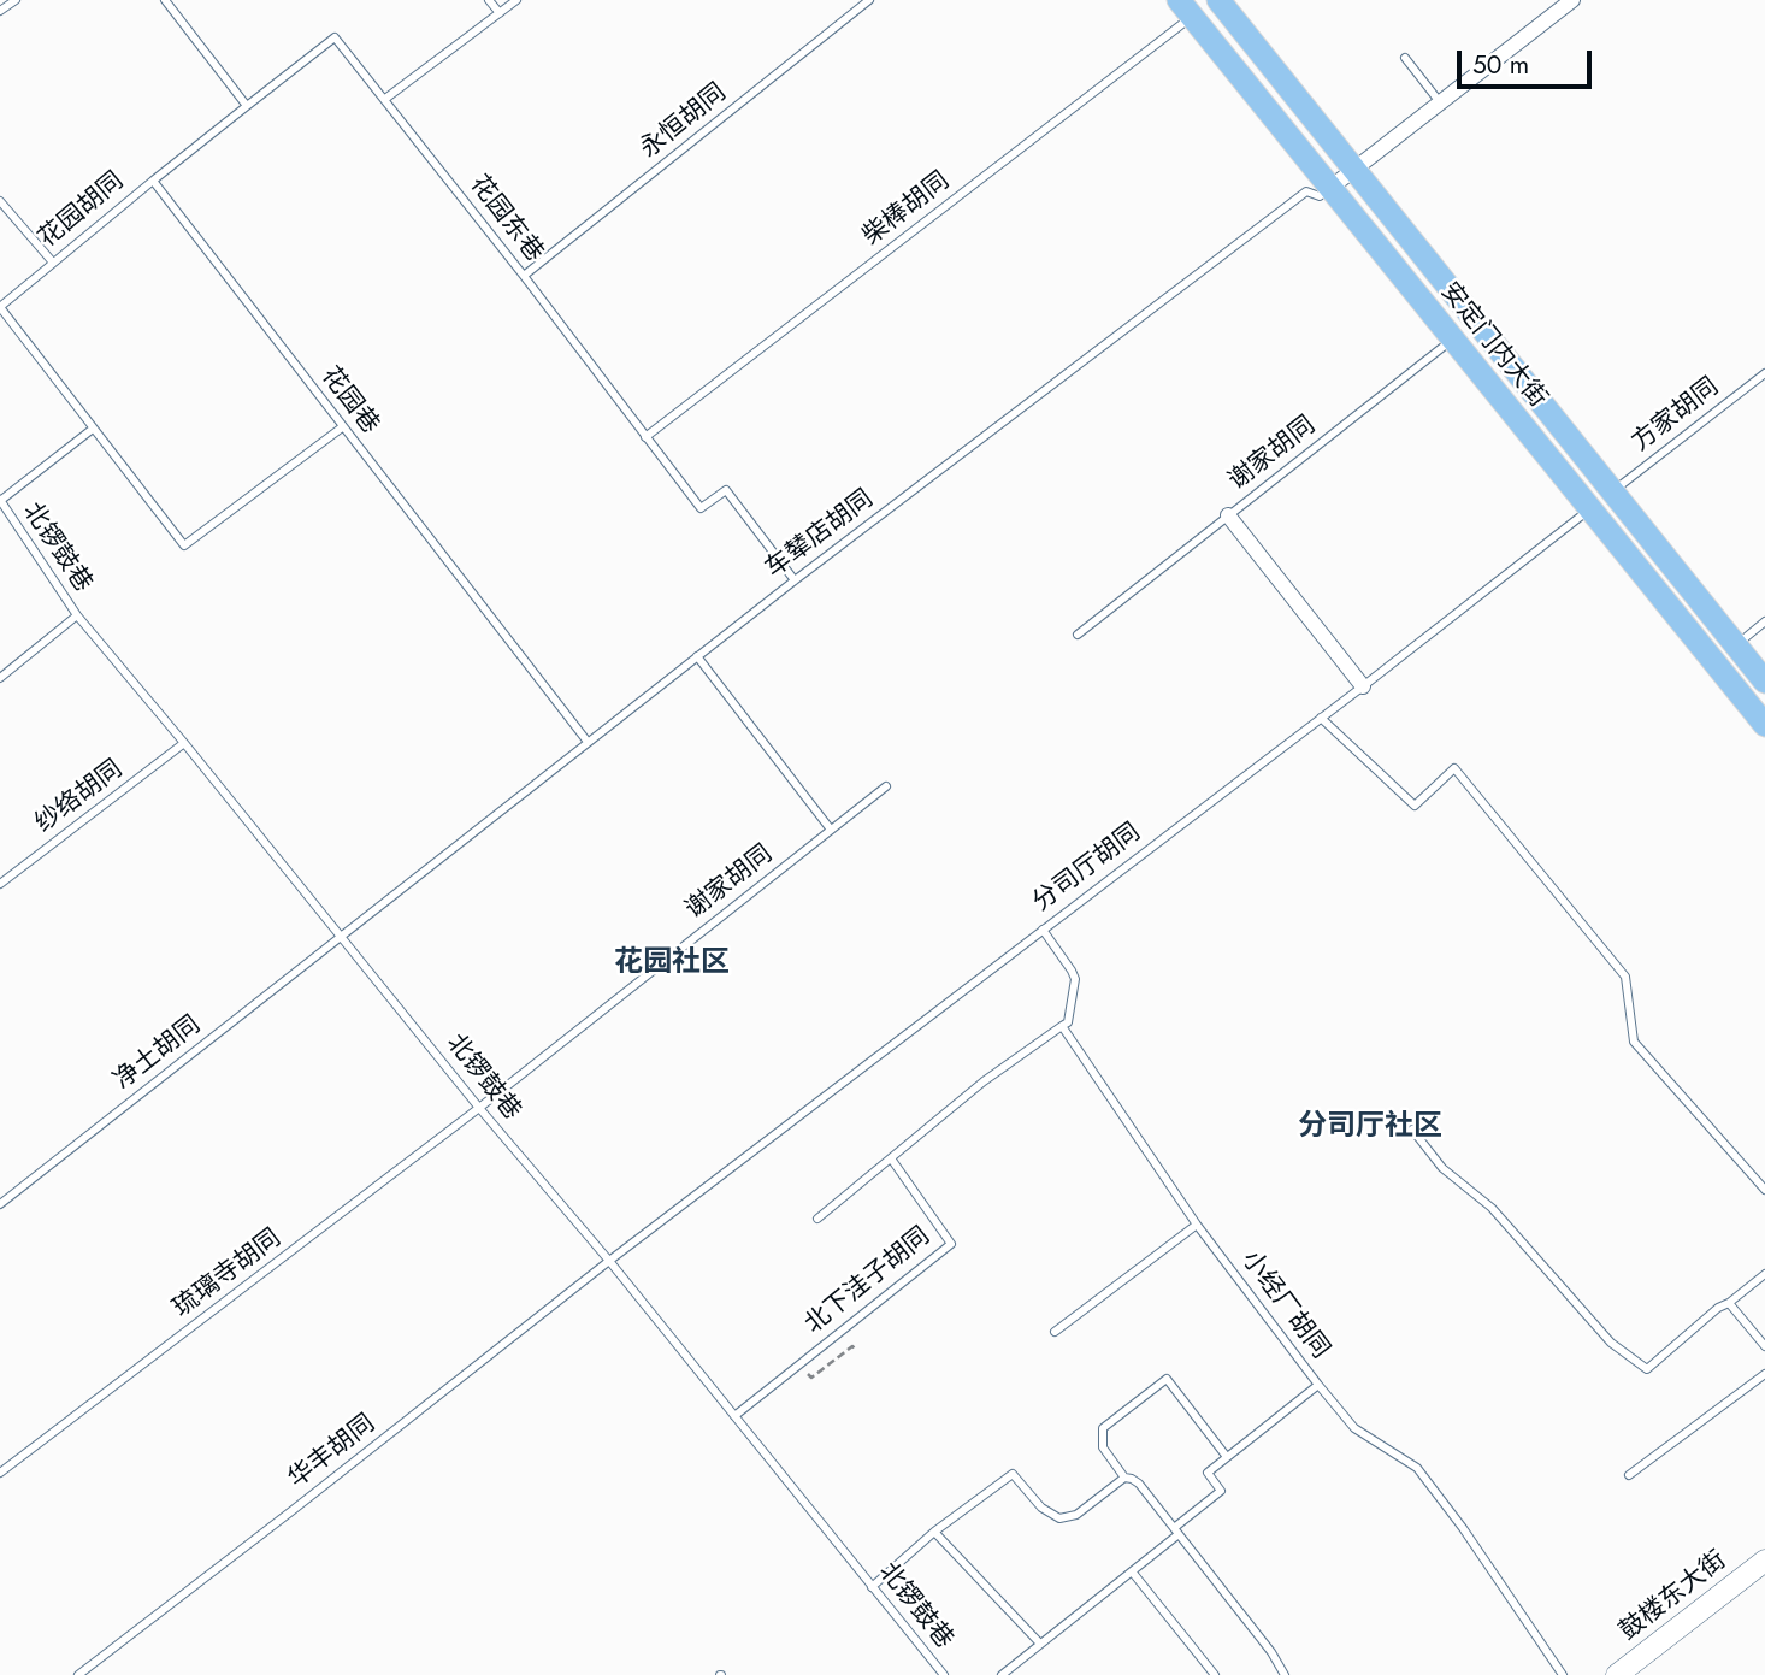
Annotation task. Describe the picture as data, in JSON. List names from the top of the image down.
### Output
{
  "streets": {
    "main road": ["安定门内大街", "鼓楼东大街"],
    "lane": [
      "永恒胡同",
      "柴棒胡同",
      "花园胡同",
      "花园东巷",
      "花园巷",
      "方家胡同",
      "谢家胡同",
      "车辇店胡同",
      "北锣鼓巷",
      "纱络胡同",
      "分司厅胡同",
      "净土胡同",
      "琉璃寺胡同",
      "北下洼子胡同",
      "小经厂胡同",
      "华丰胡同"
    ]
  },
  "crossings": [
    ["永恒胡同", "花园东巷"],
    ["柴棒胡同", "花园东巷"],
    ["柴棒胡同", "安定门内大街"],
    ["花园胡同", "花园巷"],
    ["花园东巷", "车辇店胡同"],
    ["安定门内大街", "方家胡同"],
    ["安定门内大街", "谢家胡同"],
    ["安定门内大街", "车辇店胡同"],
    ["安定门内大街", "分司厅胡同"],
    ["花园巷", "车辇店胡同"],
    ["谢家胡同", "北锣鼓巷"],
    ["谢家胡同", "琉璃寺胡同"],
    ["车辇店胡同", "北锣鼓巷"],
    ["车辇店胡同", "净土胡同"],
    ["北锣鼓巷", "纱络胡同"],
    ["北锣鼓巷", "分司厅胡同"],
    ["北锣鼓巷", "净土胡同"],
    ["北锣鼓巷", "琉璃寺胡同"],
    ["北锣鼓巷", "北下洼子胡同"],
    ["北锣鼓巷", "华丰胡同"],
    ["分司厅胡同", "华丰胡同"]
  ],
  "districts": ["花园社区", "分司厅社区"],
  "scale_bar": "50 m"
}
